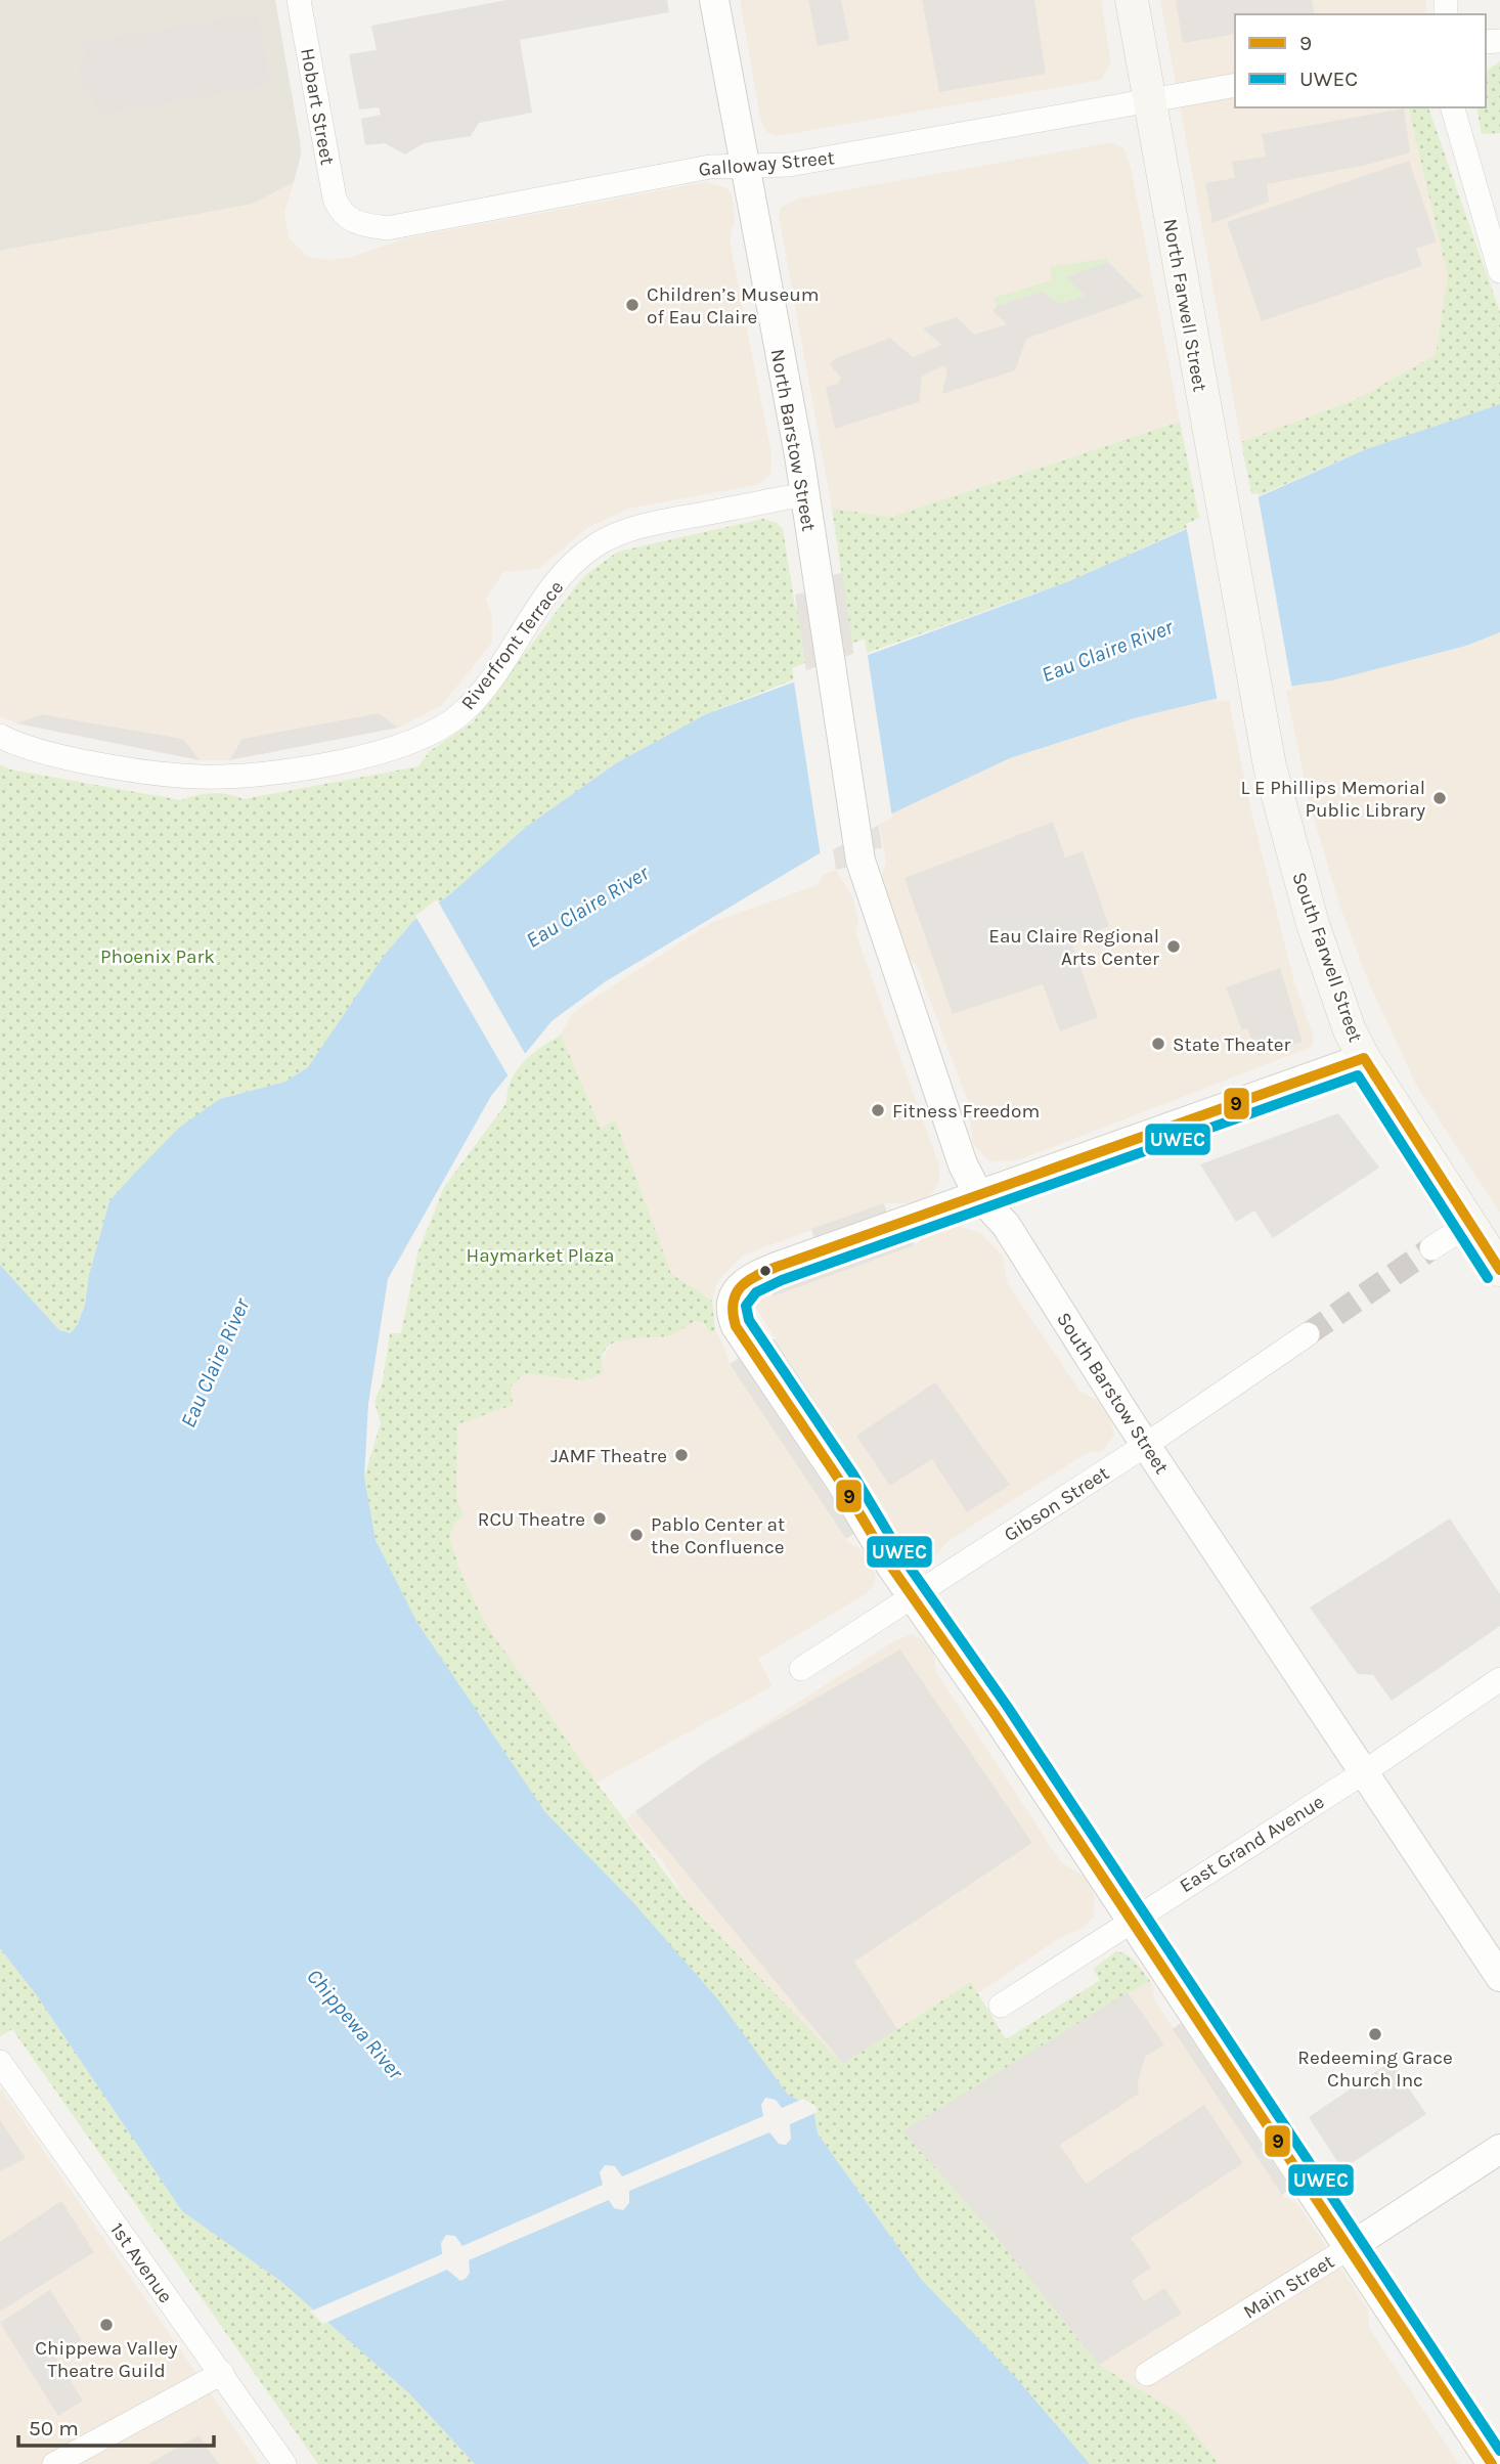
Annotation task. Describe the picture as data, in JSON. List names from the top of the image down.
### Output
{
  "streets": {
    "main road": ["North Farwell Street", "South Farwell Street"],
    "street": [
      "Hobart Street",
      "Galloway Street",
      "North Barstow Street",
      "Riverfront Terrace",
      "South Barstow Street",
      "Gibson Street",
      "East Grand Avenue",
      "1st Avenue",
      "Main Street"
    ]
  },
  "crossings": [
    ["Hobart Street", "Galloway Street"],
    ["Galloway Street", "North Farwell Street"],
    ["Galloway Street", "North Barstow Street"],
    ["North Farwell Street", "South Farwell Street"],
    ["North Barstow Street", "Riverfront Terrace"],
    ["North Barstow Street", "South Barstow Street"],
    ["South Barstow Street", "Gibson Street"],
    ["South Barstow Street", "East Grand Avenue"]
  ],
  "water": ["Eau Claire River", "Chippewa River"],
  "parks": ["Phoenix Park", "Haymarket Plaza"],
  "places": [
    "Children’s Museum of Eau Claire",
    "L E Phillips Memorial Public Library",
    "Eau Claire Regional Arts Center",
    "State Theater",
    "Fitness Freedom",
    "JAMF Theatre",
    "RCU Theatre",
    "Pablo Center at the Confluence",
    "Redeeming Grace Church Inc",
    "Chippewa Valley Theatre Guild"
  ],
  "lines": ["transit line 9", "transit line UWEC"],
  "legend": ["9", "UWEC"],
  "scale_bar": "50 m"
}
